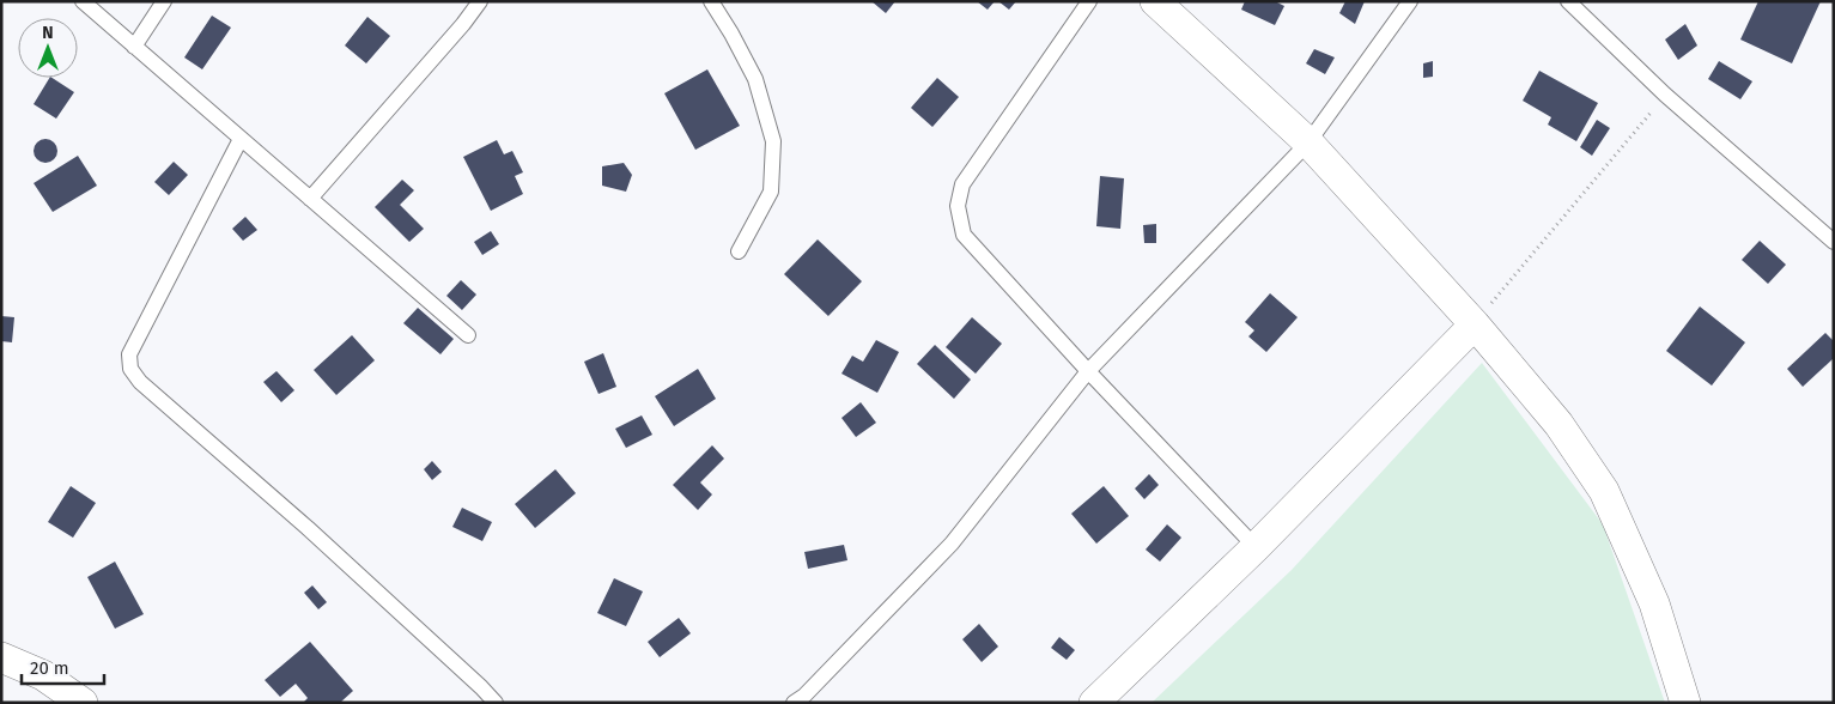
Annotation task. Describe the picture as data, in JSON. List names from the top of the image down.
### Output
{
  "scale_bar": "20 m",
  "north": "top"
}
